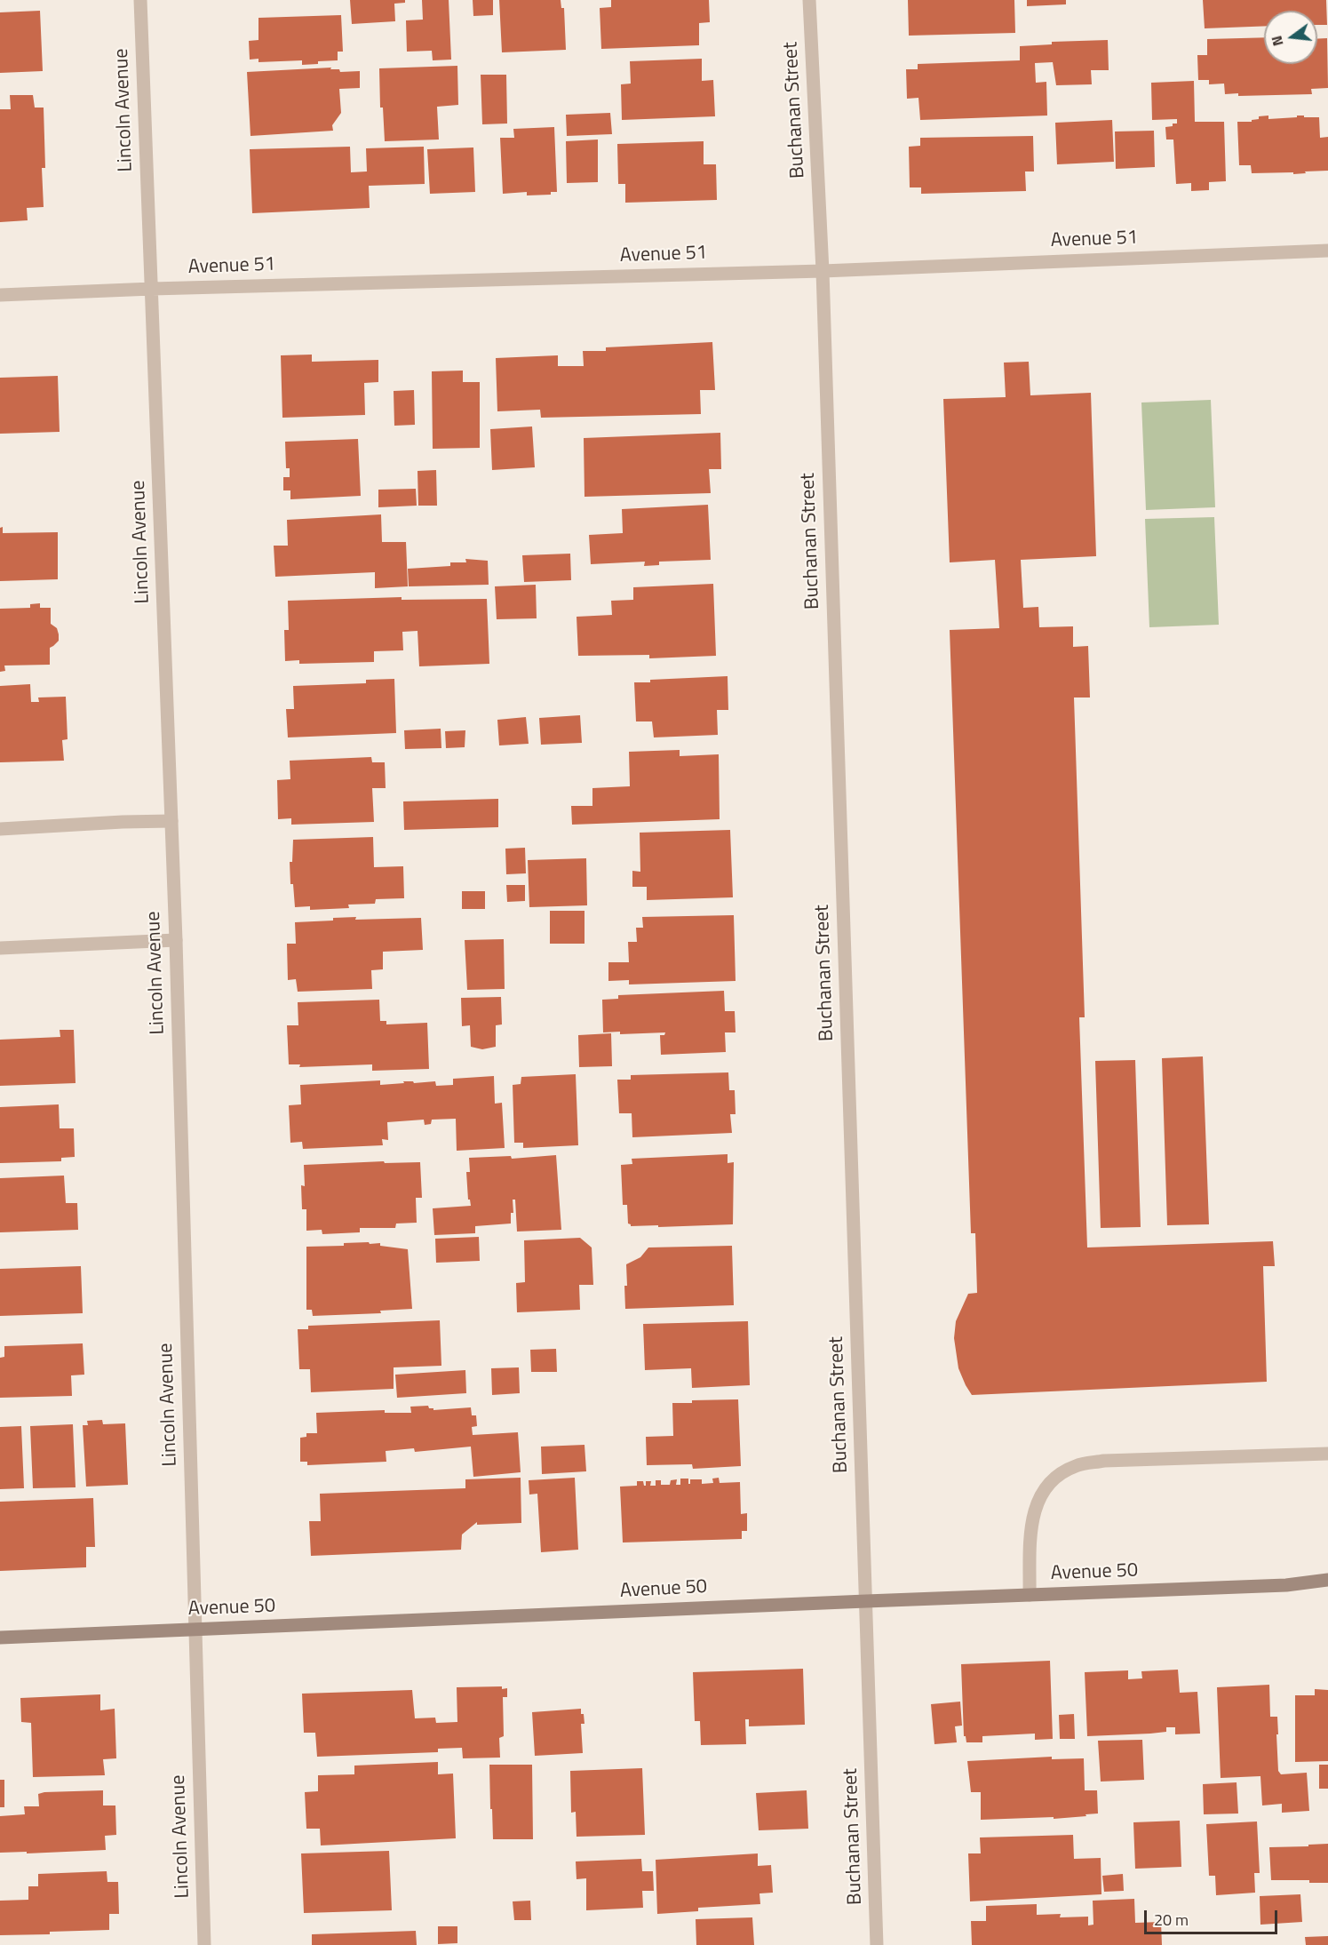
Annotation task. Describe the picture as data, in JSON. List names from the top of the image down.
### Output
{
  "streets": {
    "street": [
      "Lincoln Avenue",
      "Buchanan Street",
      "Avenue 51",
      "Avenue 50"
    ]
  },
  "crossings": [
    ["Lincoln Avenue", "Avenue 51"],
    ["Lincoln Avenue", "Avenue 50"],
    ["Buchanan Street", "Avenue 51"],
    ["Buchanan Street", "Avenue 50"]
  ],
  "scale_bar": "20 m",
  "north": "left"
}
